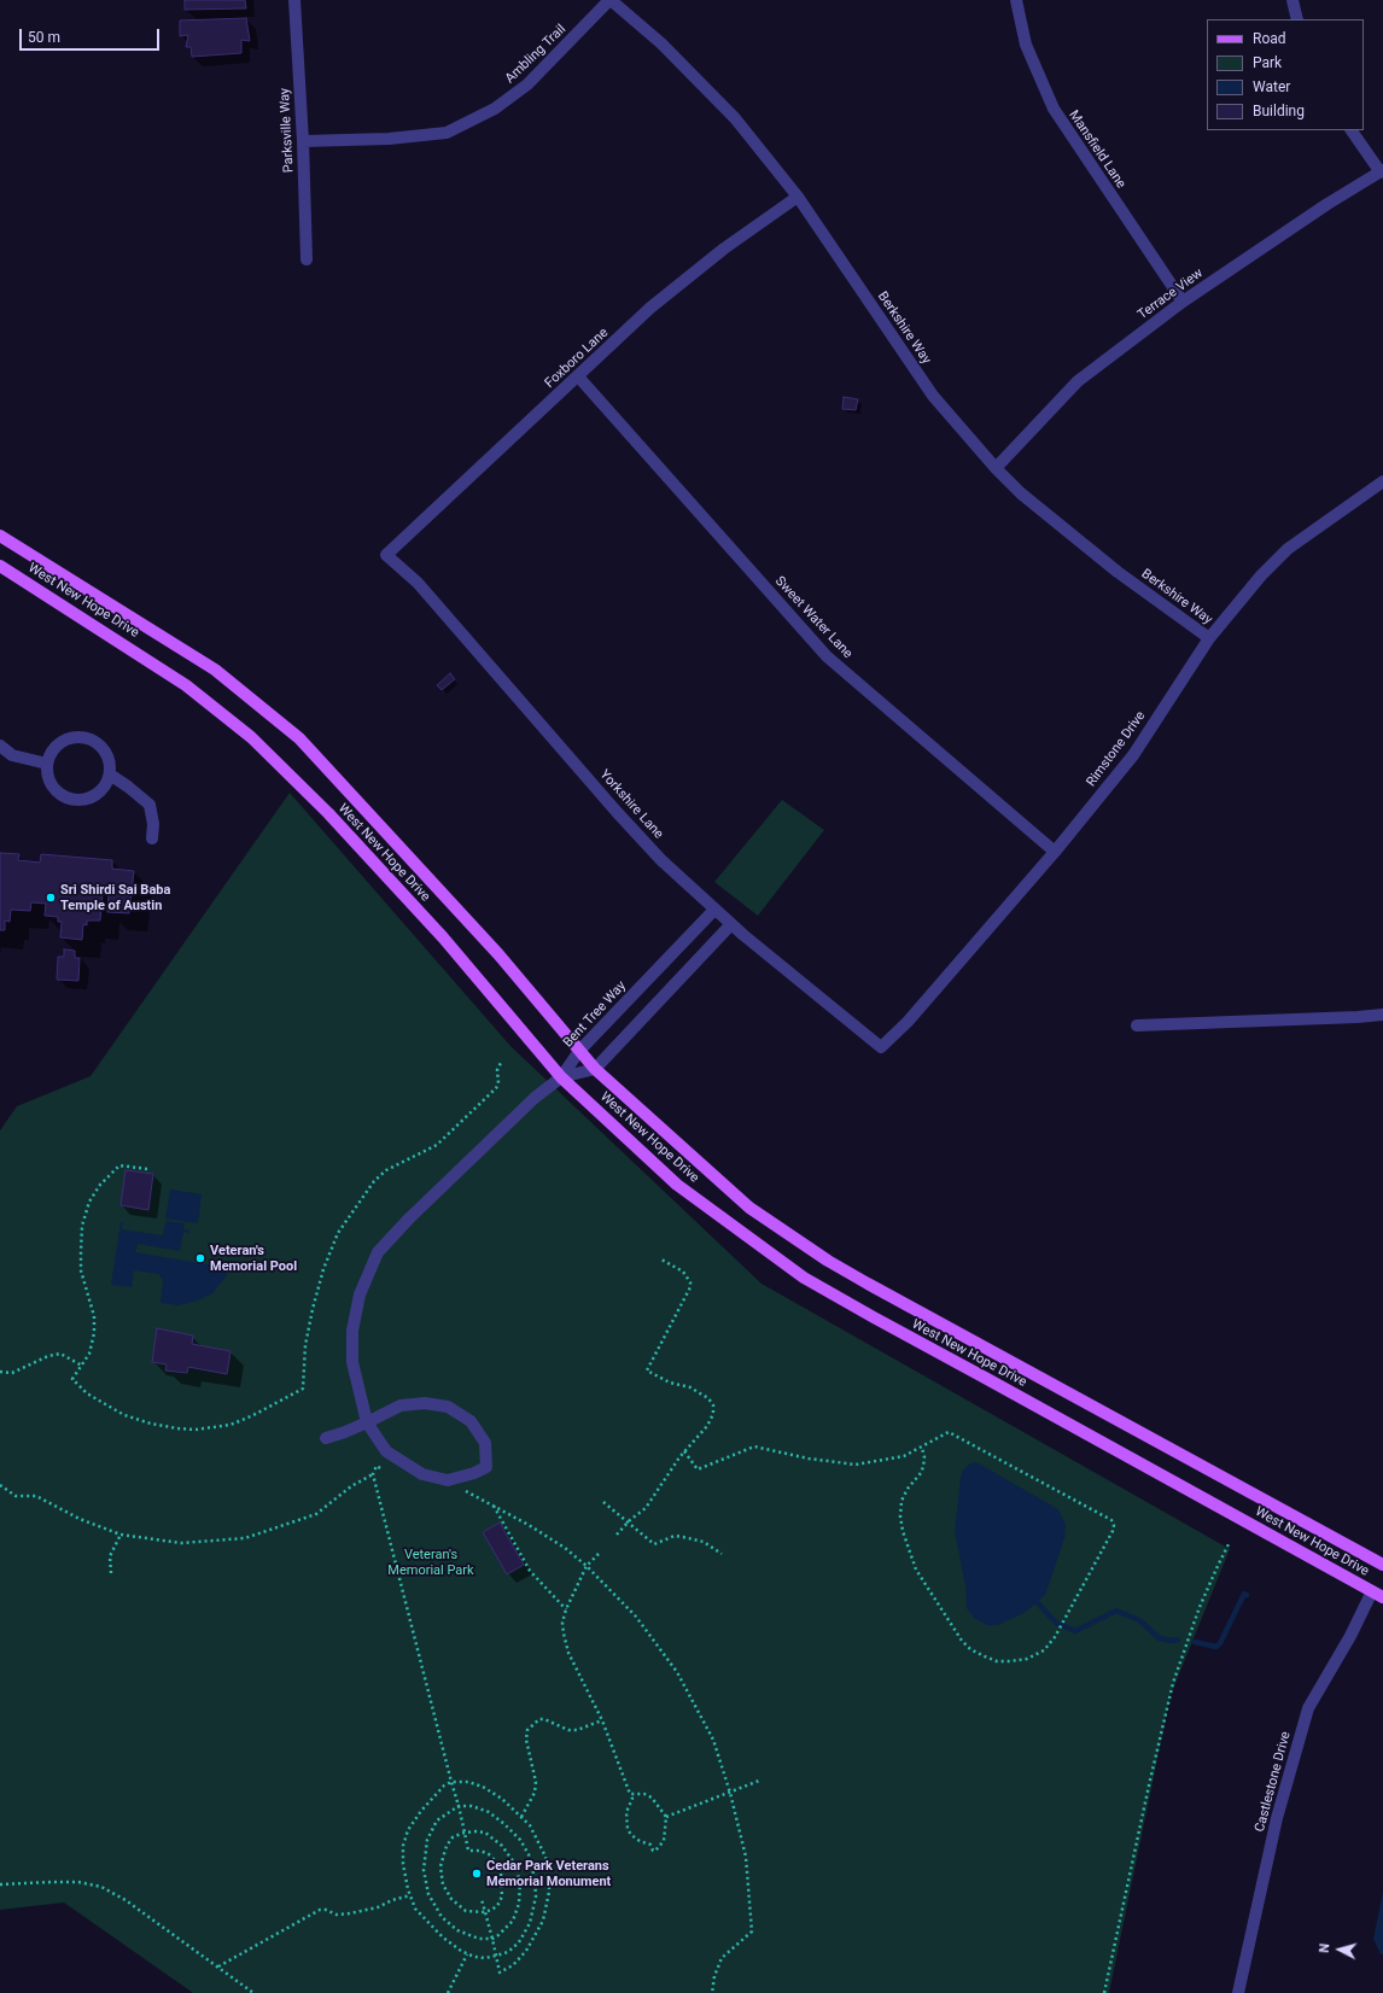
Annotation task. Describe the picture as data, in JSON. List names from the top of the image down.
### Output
{
  "streets": {
    "main road": ["West New Hope Drive"],
    "street": [
      "Ambling Trail",
      "Parksville Way",
      "Mansfield Lane",
      "Terrace View",
      "Berkshire Way",
      "Foxboro Lane",
      "Sweet Water Lane",
      "Rimstone Drive",
      "Yorkshire Lane",
      "Bent Tree Way",
      "Castlestone Drive"
    ]
  },
  "crossings": [
    ["Ambling Trail", "Parksville Way"],
    ["Ambling Trail", "Berkshire Way"],
    ["Mansfield Lane", "Terrace View"],
    ["Terrace View", "Berkshire Way"],
    ["Berkshire Way", "Foxboro Lane"],
    ["Berkshire Way", "Rimstone Drive"],
    ["Foxboro Lane", "Sweet Water Lane"],
    ["Foxboro Lane", "Yorkshire Lane"],
    ["West New Hope Drive", "Bent Tree Way"],
    ["West New Hope Drive", "Castlestone Drive"],
    ["Sweet Water Lane", "Rimstone Drive"],
    ["Rimstone Drive", "Yorkshire Lane"],
    ["Yorkshire Lane", "Bent Tree Way"]
  ],
  "parks": ["Veteran's Memorial Park"],
  "places": ["Sri Shirdi Sai Baba Temple of Austin", "Veteran's Memorial Pool", "Cedar Park Veterans Memorial Monument"],
  "legend": [
    "Road",
    "Park",
    "Water",
    "Building"
  ],
  "scale_bar": "50 m",
  "north": "left"
}
